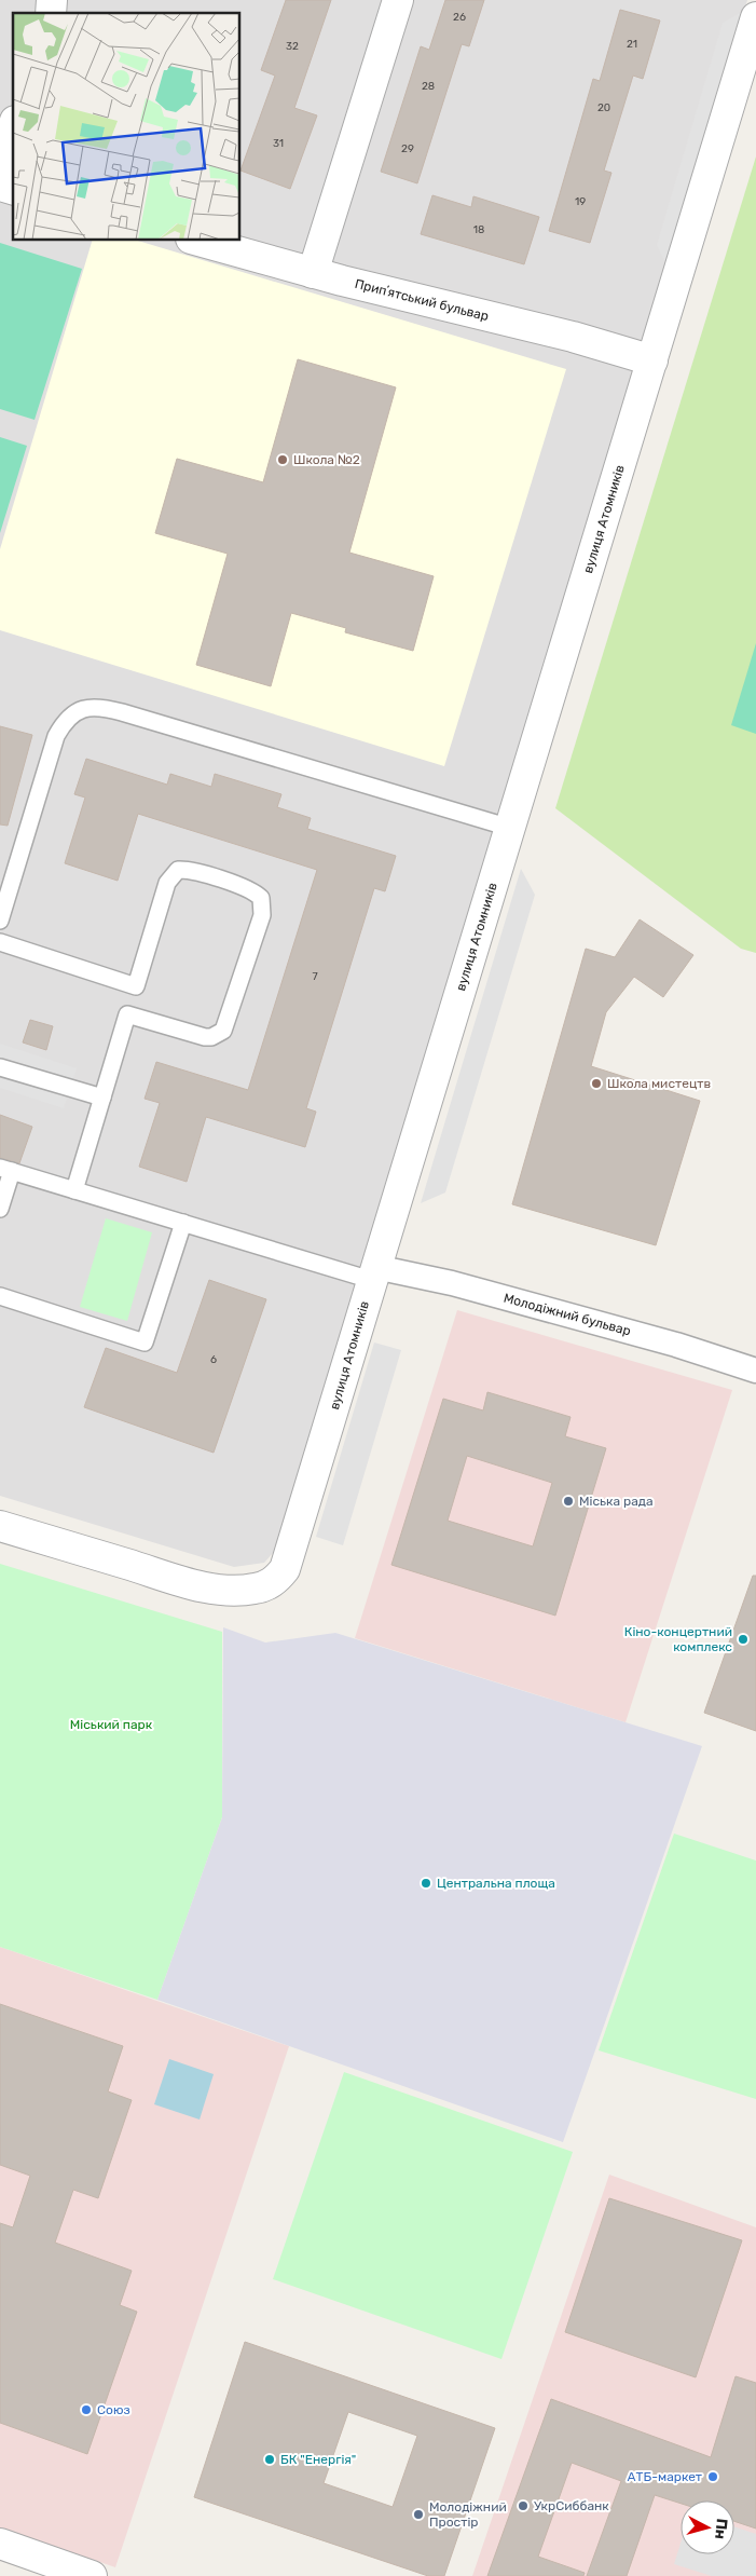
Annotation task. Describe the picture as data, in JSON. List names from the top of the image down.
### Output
{
  "streets": {
    "street": ["Припʼятський бульвар", "вулиця Атомників", "Молодіжний бульвар"]
  },
  "crossings": [
    ["Припʼятський бульвар", "вулиця Атомників"],
    ["вулиця Атомників", "Молодіжний бульвар"]
  ],
  "parks": ["Міський парк"],
  "places": [
    "Школа №2",
    "Школа мистецтв",
    "Міська рада",
    "Кіно-концертний комплекс",
    "Центральна площа",
    "Союз",
    "БК \"Енергія\"",
    "АТБ-маркет",
    "УкрСиббанк",
    "Молодіжний Простір"
  ],
  "house_numbers": [
    "26",
    "21",
    "32",
    "28",
    "20",
    "31",
    "29",
    "19",
    "18",
    "7",
    "6"
  ],
  "north": "right"
}
